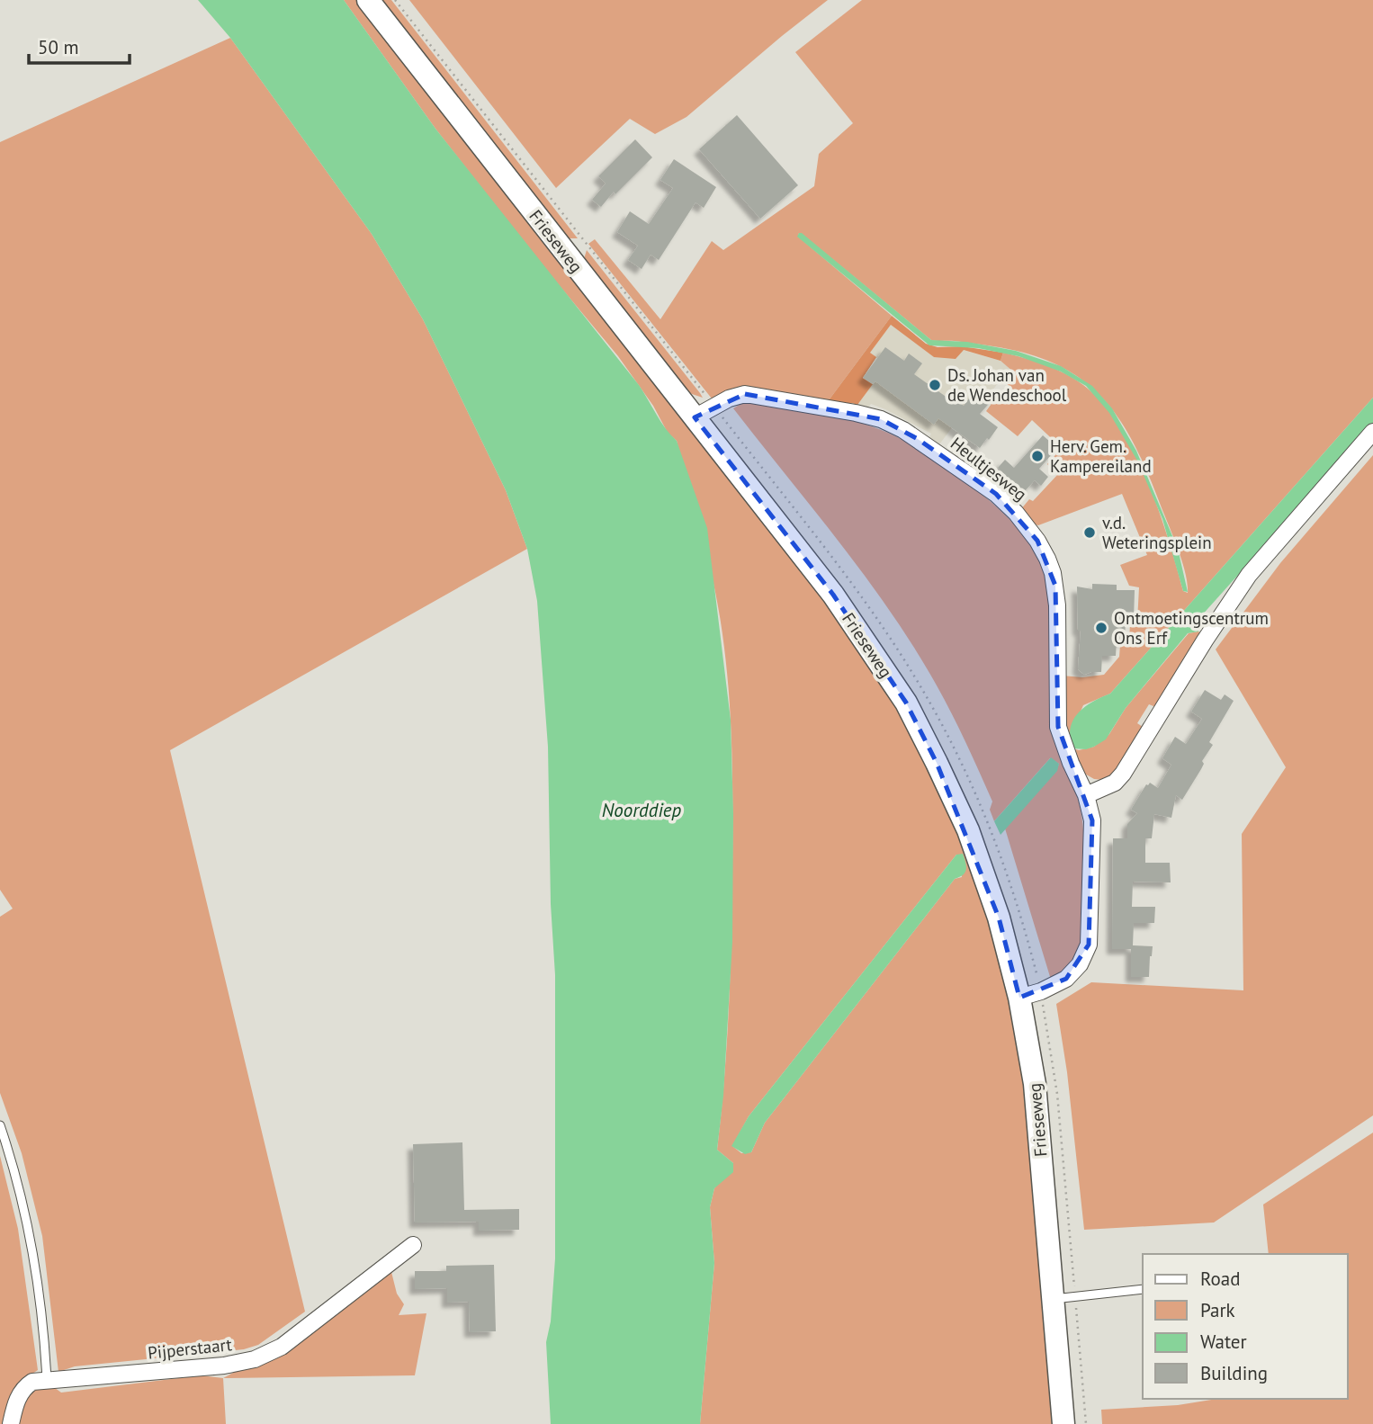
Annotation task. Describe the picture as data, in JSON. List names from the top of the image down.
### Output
{
  "streets": {
    "main road": ["Frieseweg"],
    "street": ["Heultjesweg", "Pijperstaart"]
  },
  "crossings": [
    ["Frieseweg", "Heultjesweg"]
  ],
  "water": ["Noorddiep"],
  "places": [
    "Ds. Johan van de Wendeschool",
    "Herv. Gem. Kampereiland",
    "v.d. Weteringsplein",
    "Ontmoetingscentrum Ons Erf"
  ],
  "legend": [
    "Road",
    "Park",
    "Water",
    "Building"
  ],
  "scale_bar": "50 m"
}
